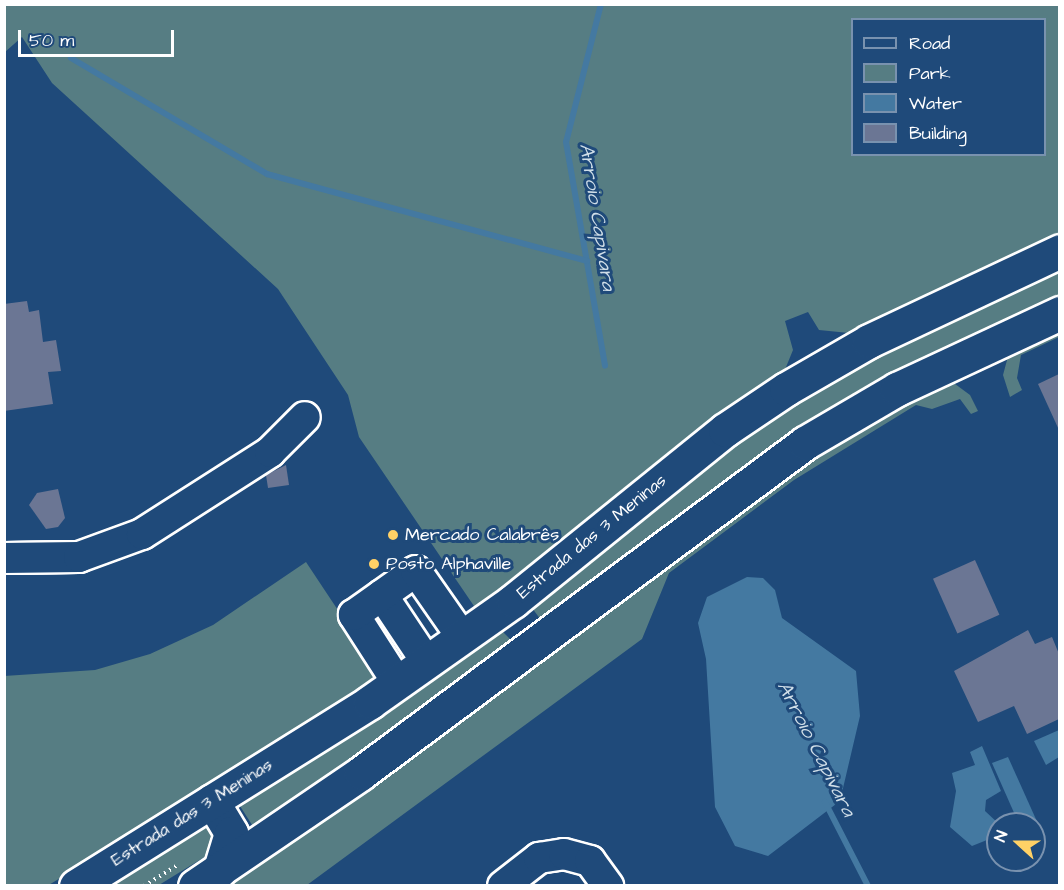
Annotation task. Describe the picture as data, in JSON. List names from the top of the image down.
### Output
{
  "streets": {
    "main road": ["Estrada das 3 Meninas"]
  },
  "water": ["Arroio Capivara"],
  "places": ["Mercado Calabrês", "Posto Alphaville"],
  "legend": [
    "Road",
    "Park",
    "Water",
    "Building"
  ],
  "scale_bar": "50 m",
  "north": "left"
}
